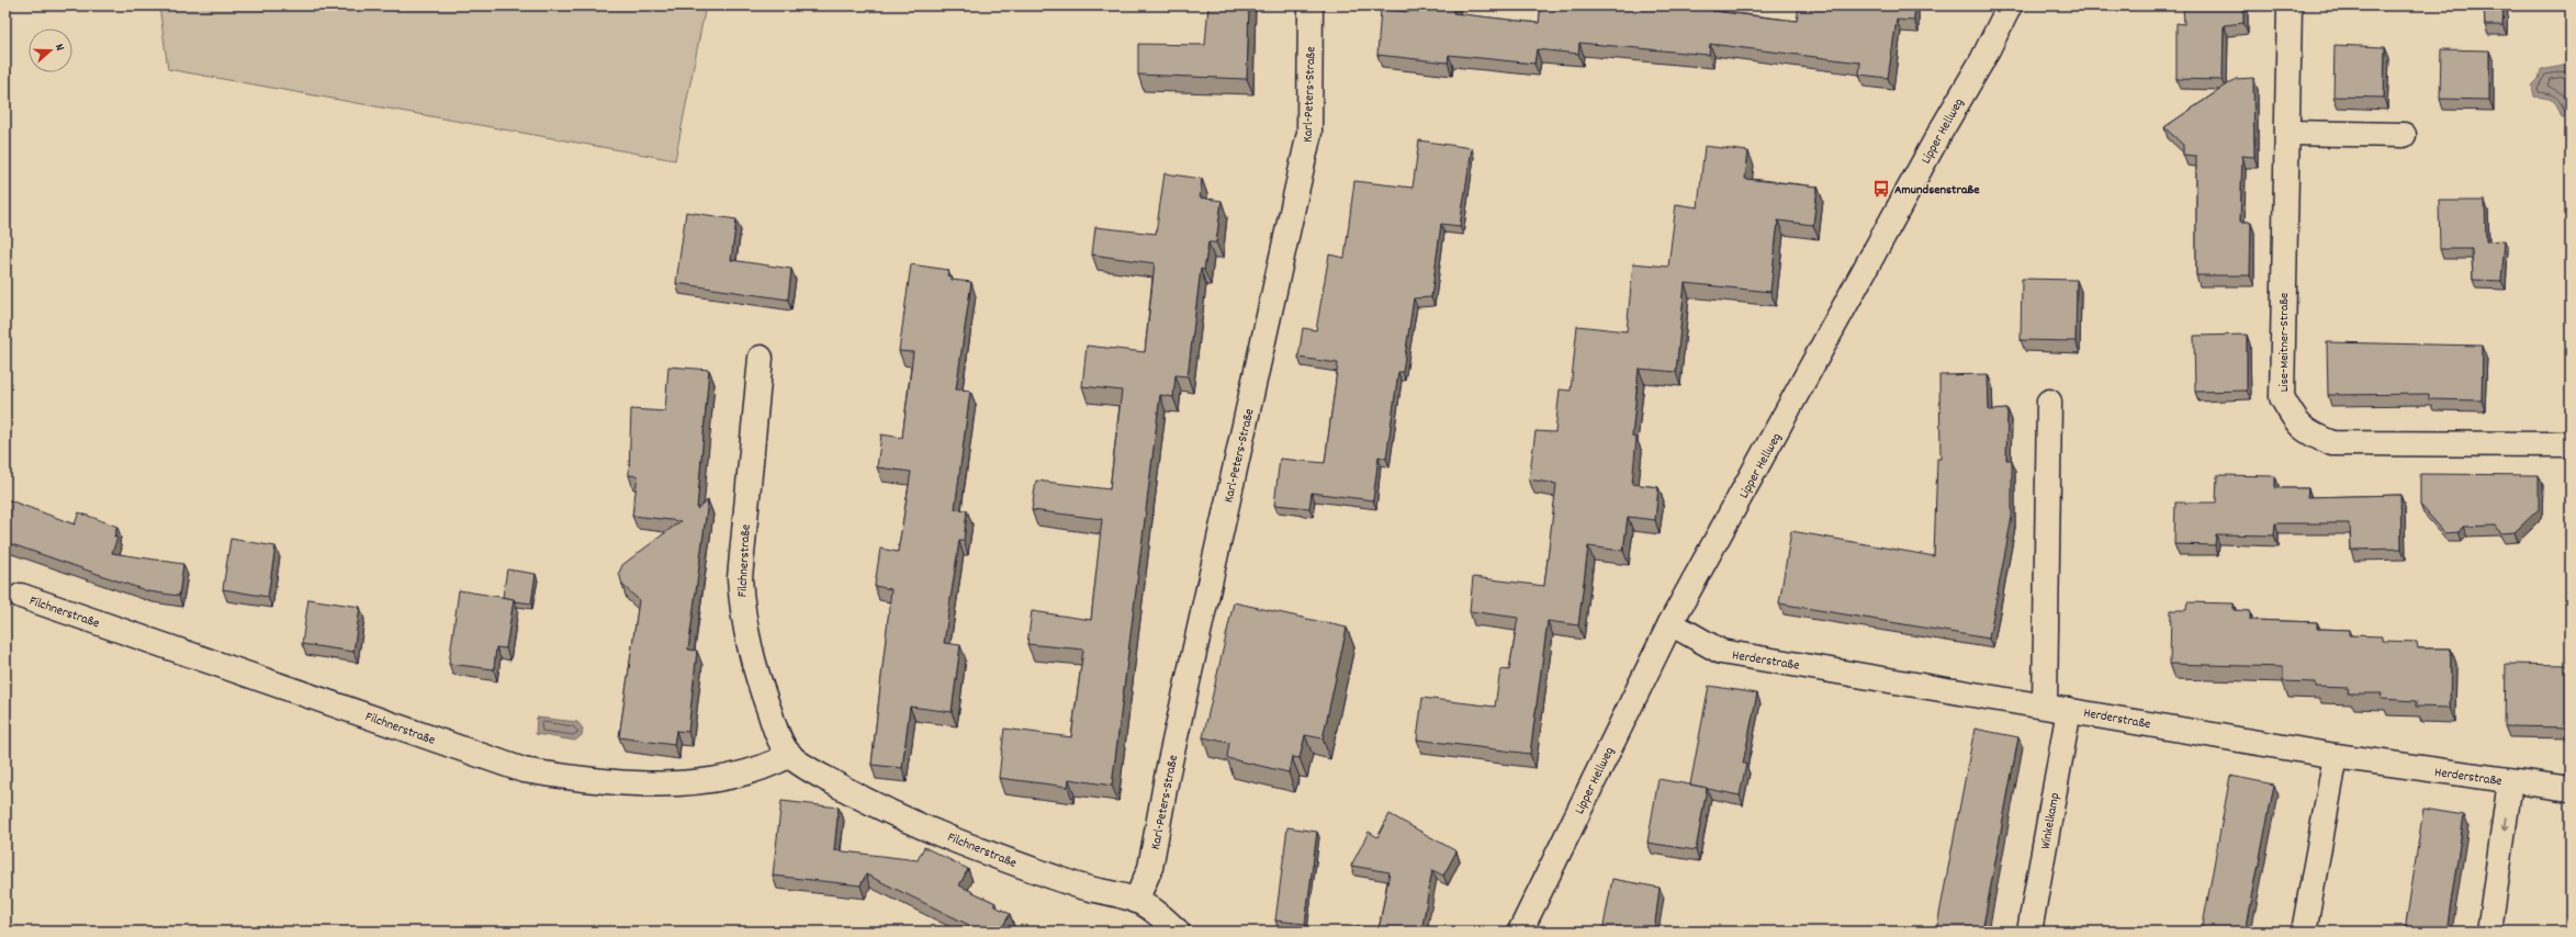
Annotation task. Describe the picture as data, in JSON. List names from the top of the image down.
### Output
{
  "streets": {
    "street": [
      "Karl-Peters-Straße",
      "Lipper Hellweg",
      "Lise-Meitner-Straße",
      "Filchnerstraße",
      "Herderstraße",
      "Winkelkamp"
    ]
  },
  "crossings": [
    ["Karl-Peters-Straße", "Filchnerstraße"],
    ["Lipper Hellweg", "Herderstraße"],
    ["Herderstraße", "Winkelkamp"]
  ],
  "places": {
    "bus stop": ["Amundsenstraße"]
  },
  "north": "right"
}
